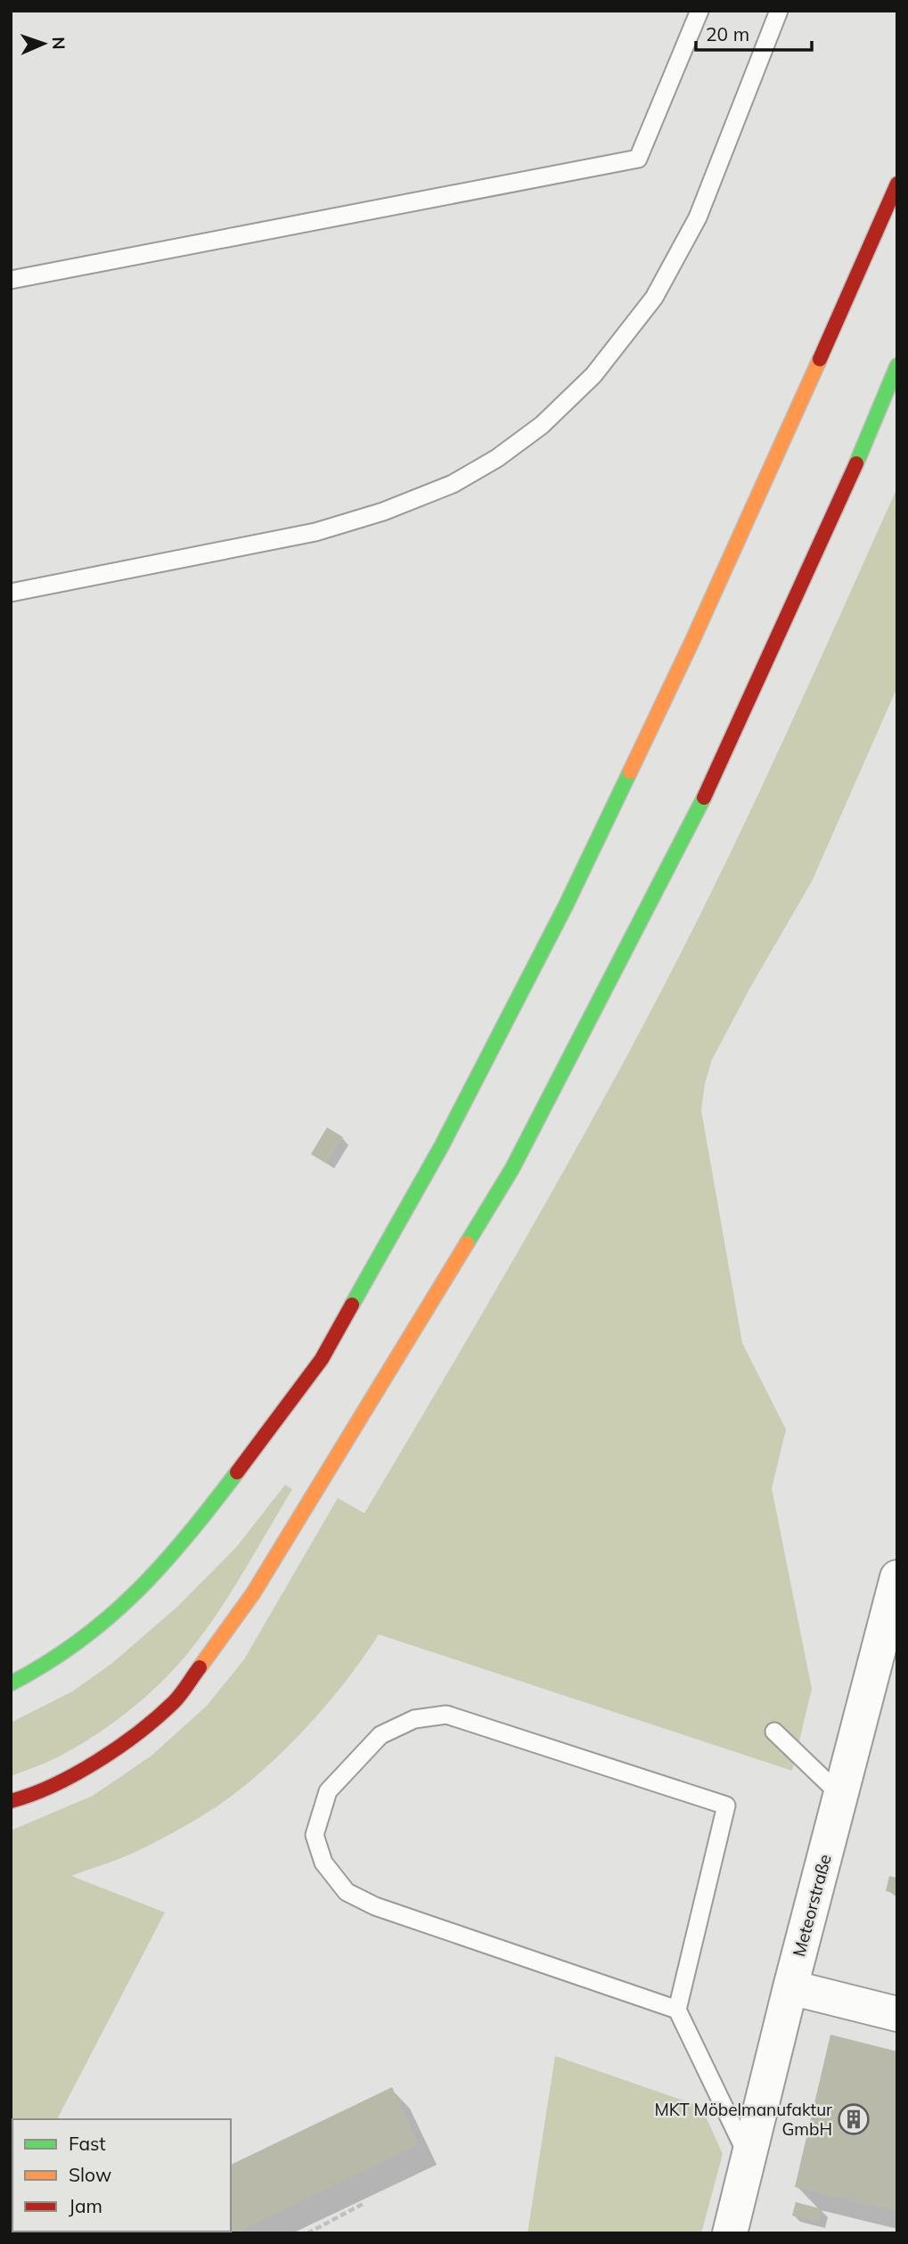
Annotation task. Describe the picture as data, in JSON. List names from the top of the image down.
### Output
{
  "streets": {
    "street": ["Meteorstraße"]
  },
  "places": {
    "building": ["MKT Möbelmanufaktur GmbH"]
  },
  "legend": ["Fast", "Slow", "Jam"],
  "scale_bar": "20 m",
  "north": "right"
}
